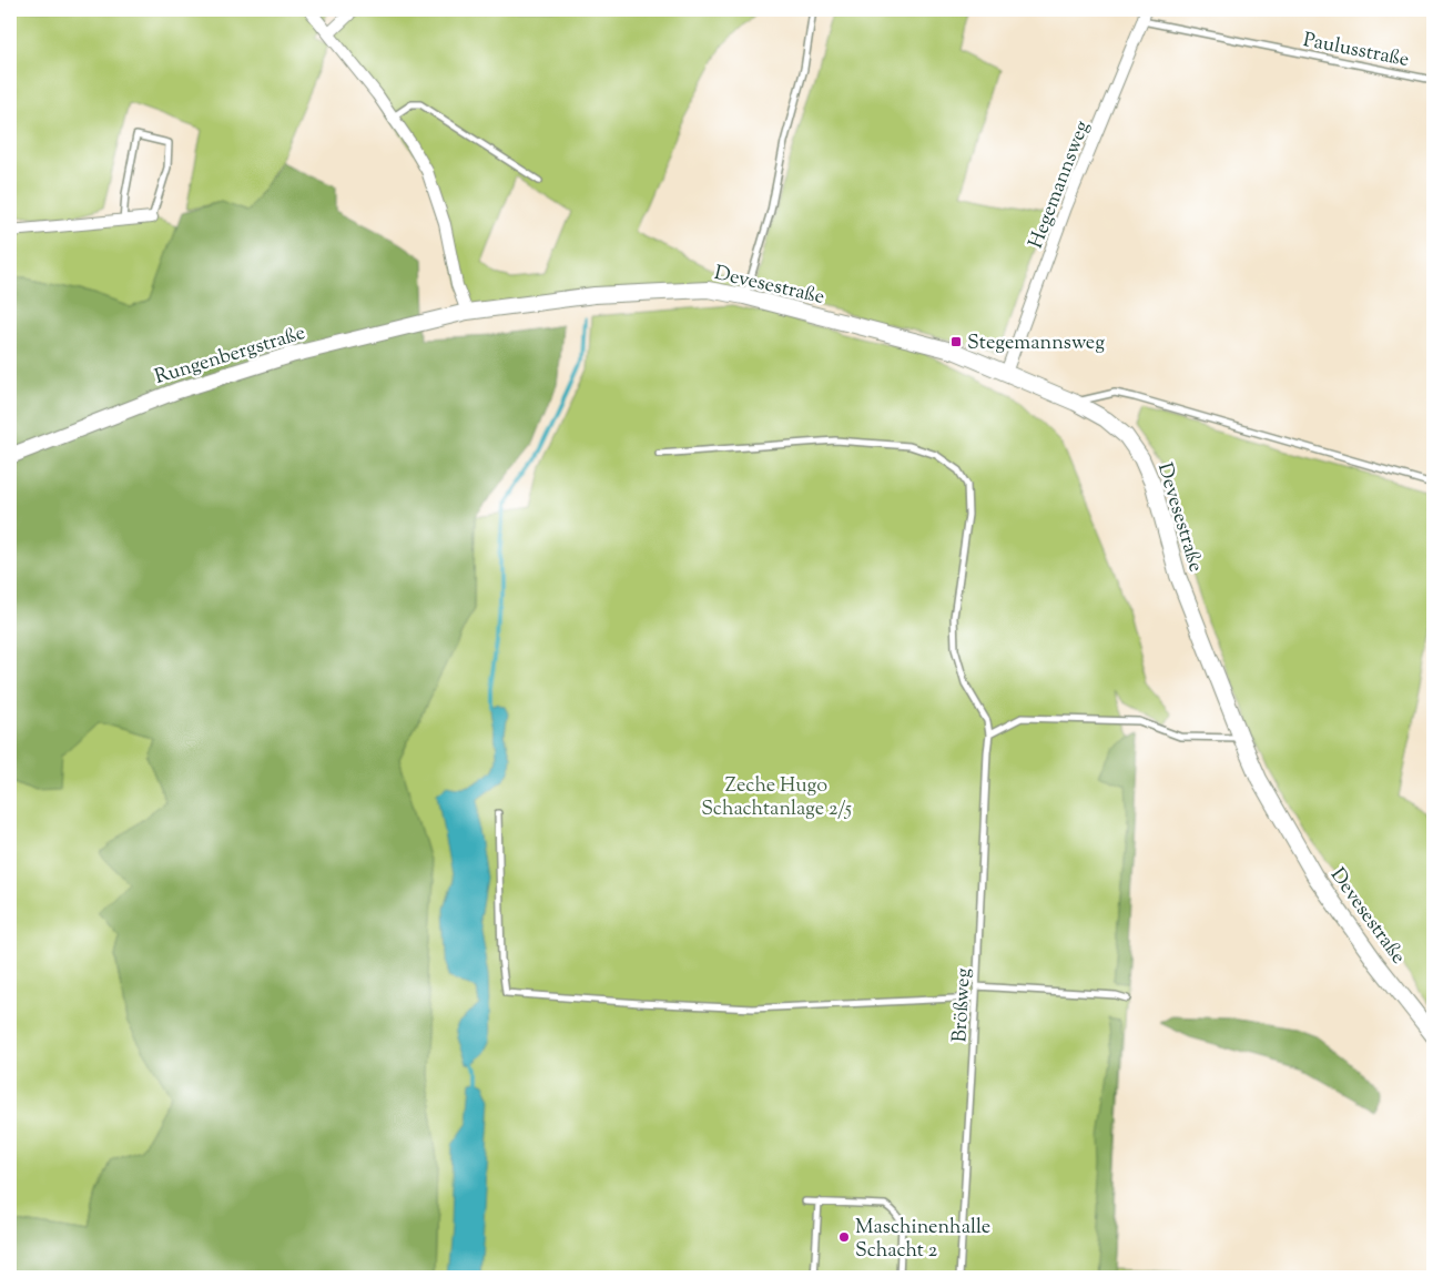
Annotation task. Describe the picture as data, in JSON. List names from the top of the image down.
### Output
{
  "streets": {
    "street": ["Hegemannsweg", "Devesestraße", "Rungenbergstraße"],
    "lane": ["Paulusstraße", "Brößweg"]
  },
  "crossings": [
    ["Paulusstraße", "Hegemannsweg"],
    ["Hegemannsweg", "Devesestraße"],
    ["Devesestraße", "Rungenbergstraße"]
  ],
  "parks": ["Zeche Hugo Schachtanlage 2/5"],
  "places": {
    "transit": ["Stegemannsweg"],
    "other": ["Maschinenhalle Schacht 2"]
  }
}
